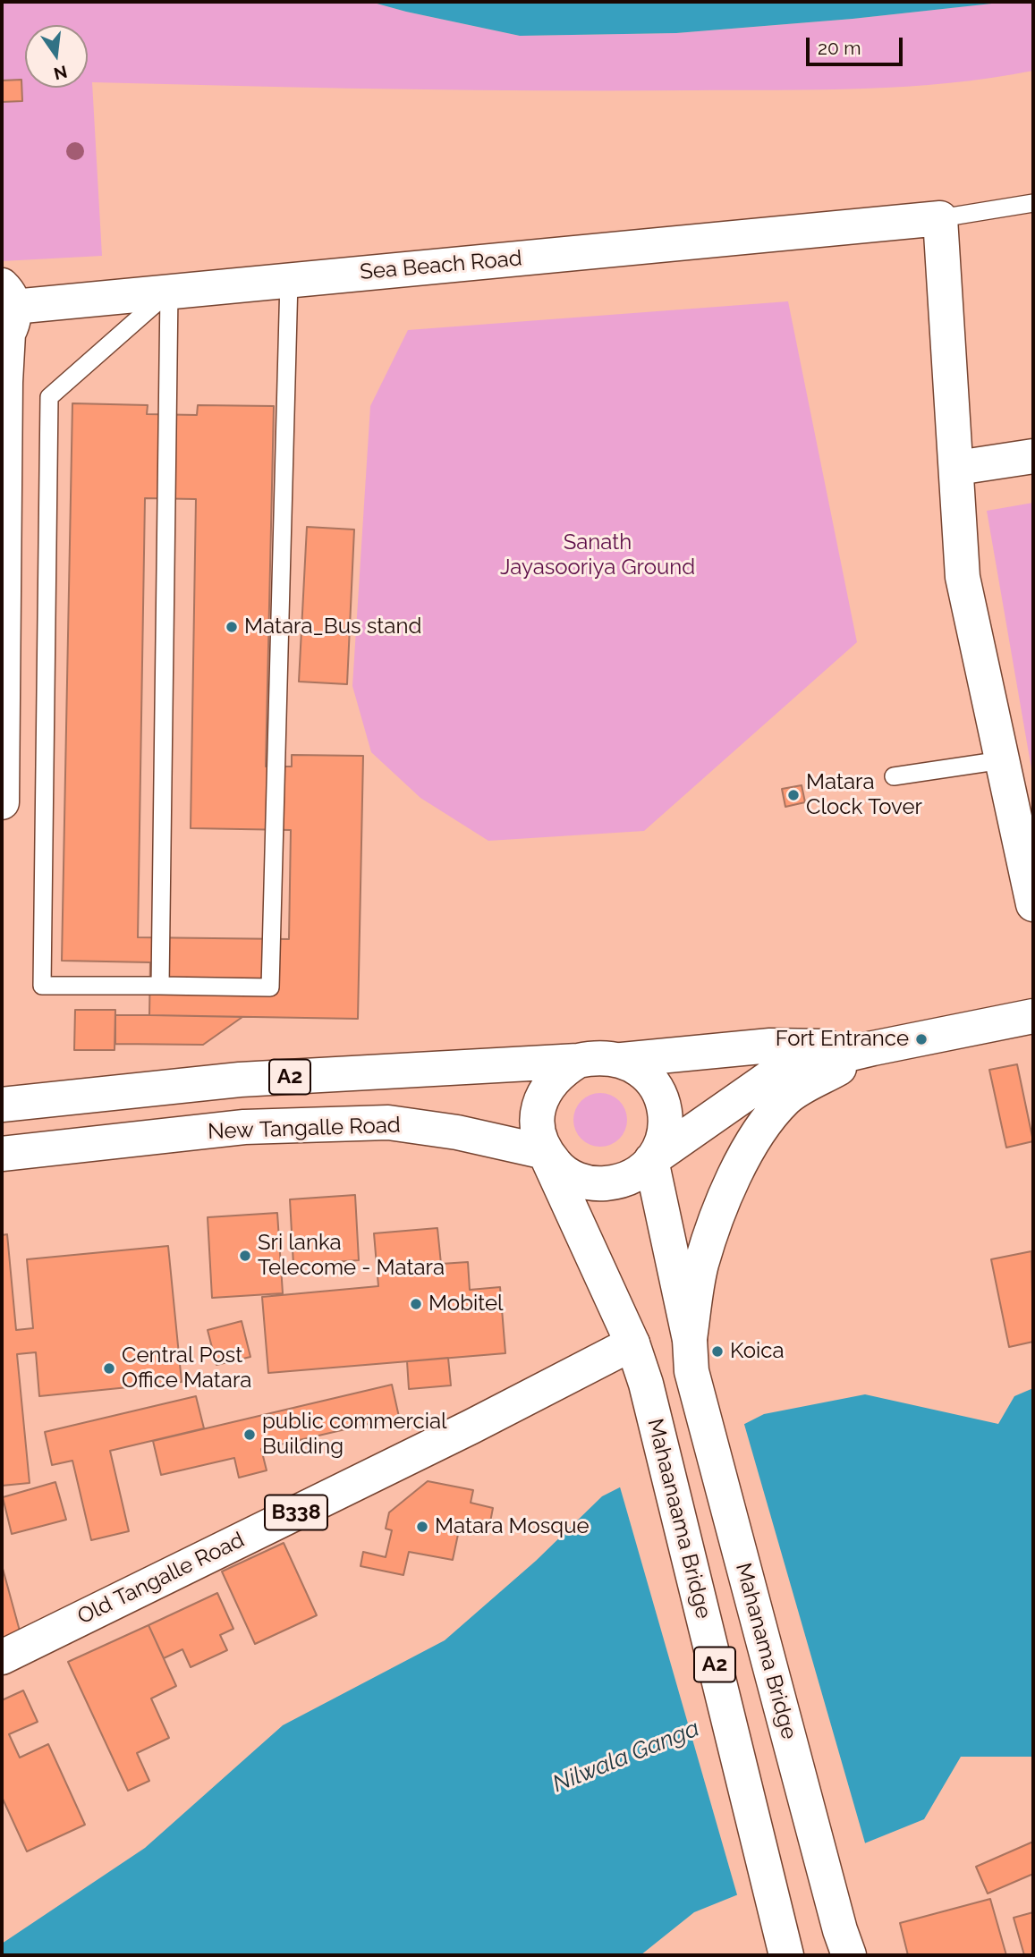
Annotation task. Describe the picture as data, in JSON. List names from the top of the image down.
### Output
{
  "streets": {
    "main road": [
      "Sea Beach Road",
      "A2",
      "New Tangalle Road",
      "B338",
      "Mahaanaama Bridge",
      "Old Tangalle Road",
      "Mahanama Bridge"
    ]
  },
  "crossings": [
    ["A2", "New Tangalle Road"],
    ["A2", "Mahaanaama Bridge"],
    ["A2", "Old Tangalle Road"],
    ["A2", "Mahanama Bridge"],
    ["Mahaanaama Bridge", "Old Tangalle Road"]
  ],
  "water": ["Nilwala Ganga"],
  "parks": ["Sanath Jayasooriya Ground"],
  "places": [
    "Matara_Bus stand",
    "Matara Clock Tover",
    "Fort Entrance",
    "Sri lanka Telecome - Matara",
    "Mobitel",
    "Koica",
    "Central Post Office Matara",
    "public commercial Building",
    "Matara Mosque"
  ],
  "scale_bar": "20 m",
  "north": "bottom"
}
